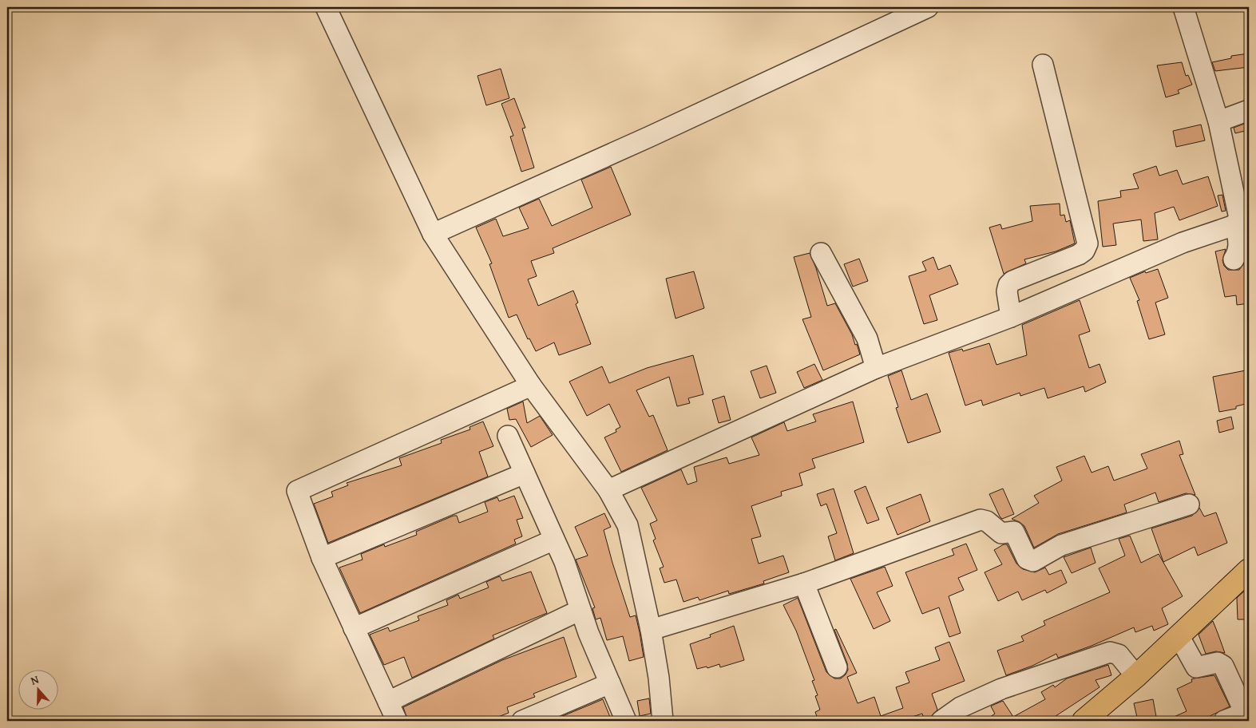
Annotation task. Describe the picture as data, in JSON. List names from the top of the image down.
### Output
{
  "north": "top"
}
